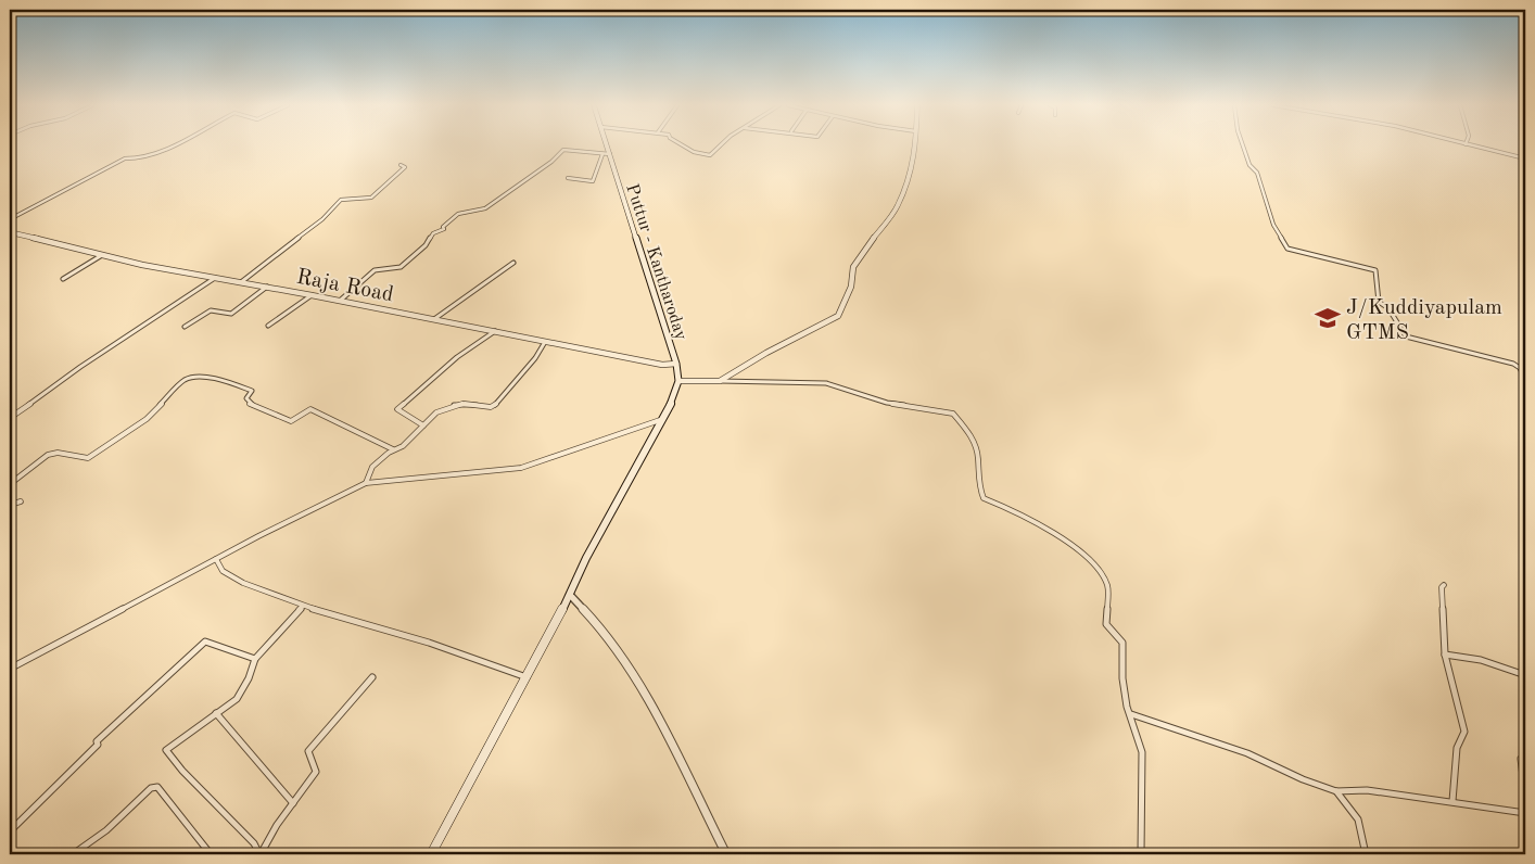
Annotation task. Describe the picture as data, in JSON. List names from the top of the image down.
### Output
{
  "streets": {
    "main road": ["Puttur - Kantharoday"],
    "street": ["Raja Road"]
  },
  "crossings": [
    ["Puttur - Kantharoday", "Raja Road"]
  ],
  "places": {
    "school or university": ["J/Kuddiyapulam GTMS"]
  }
}
